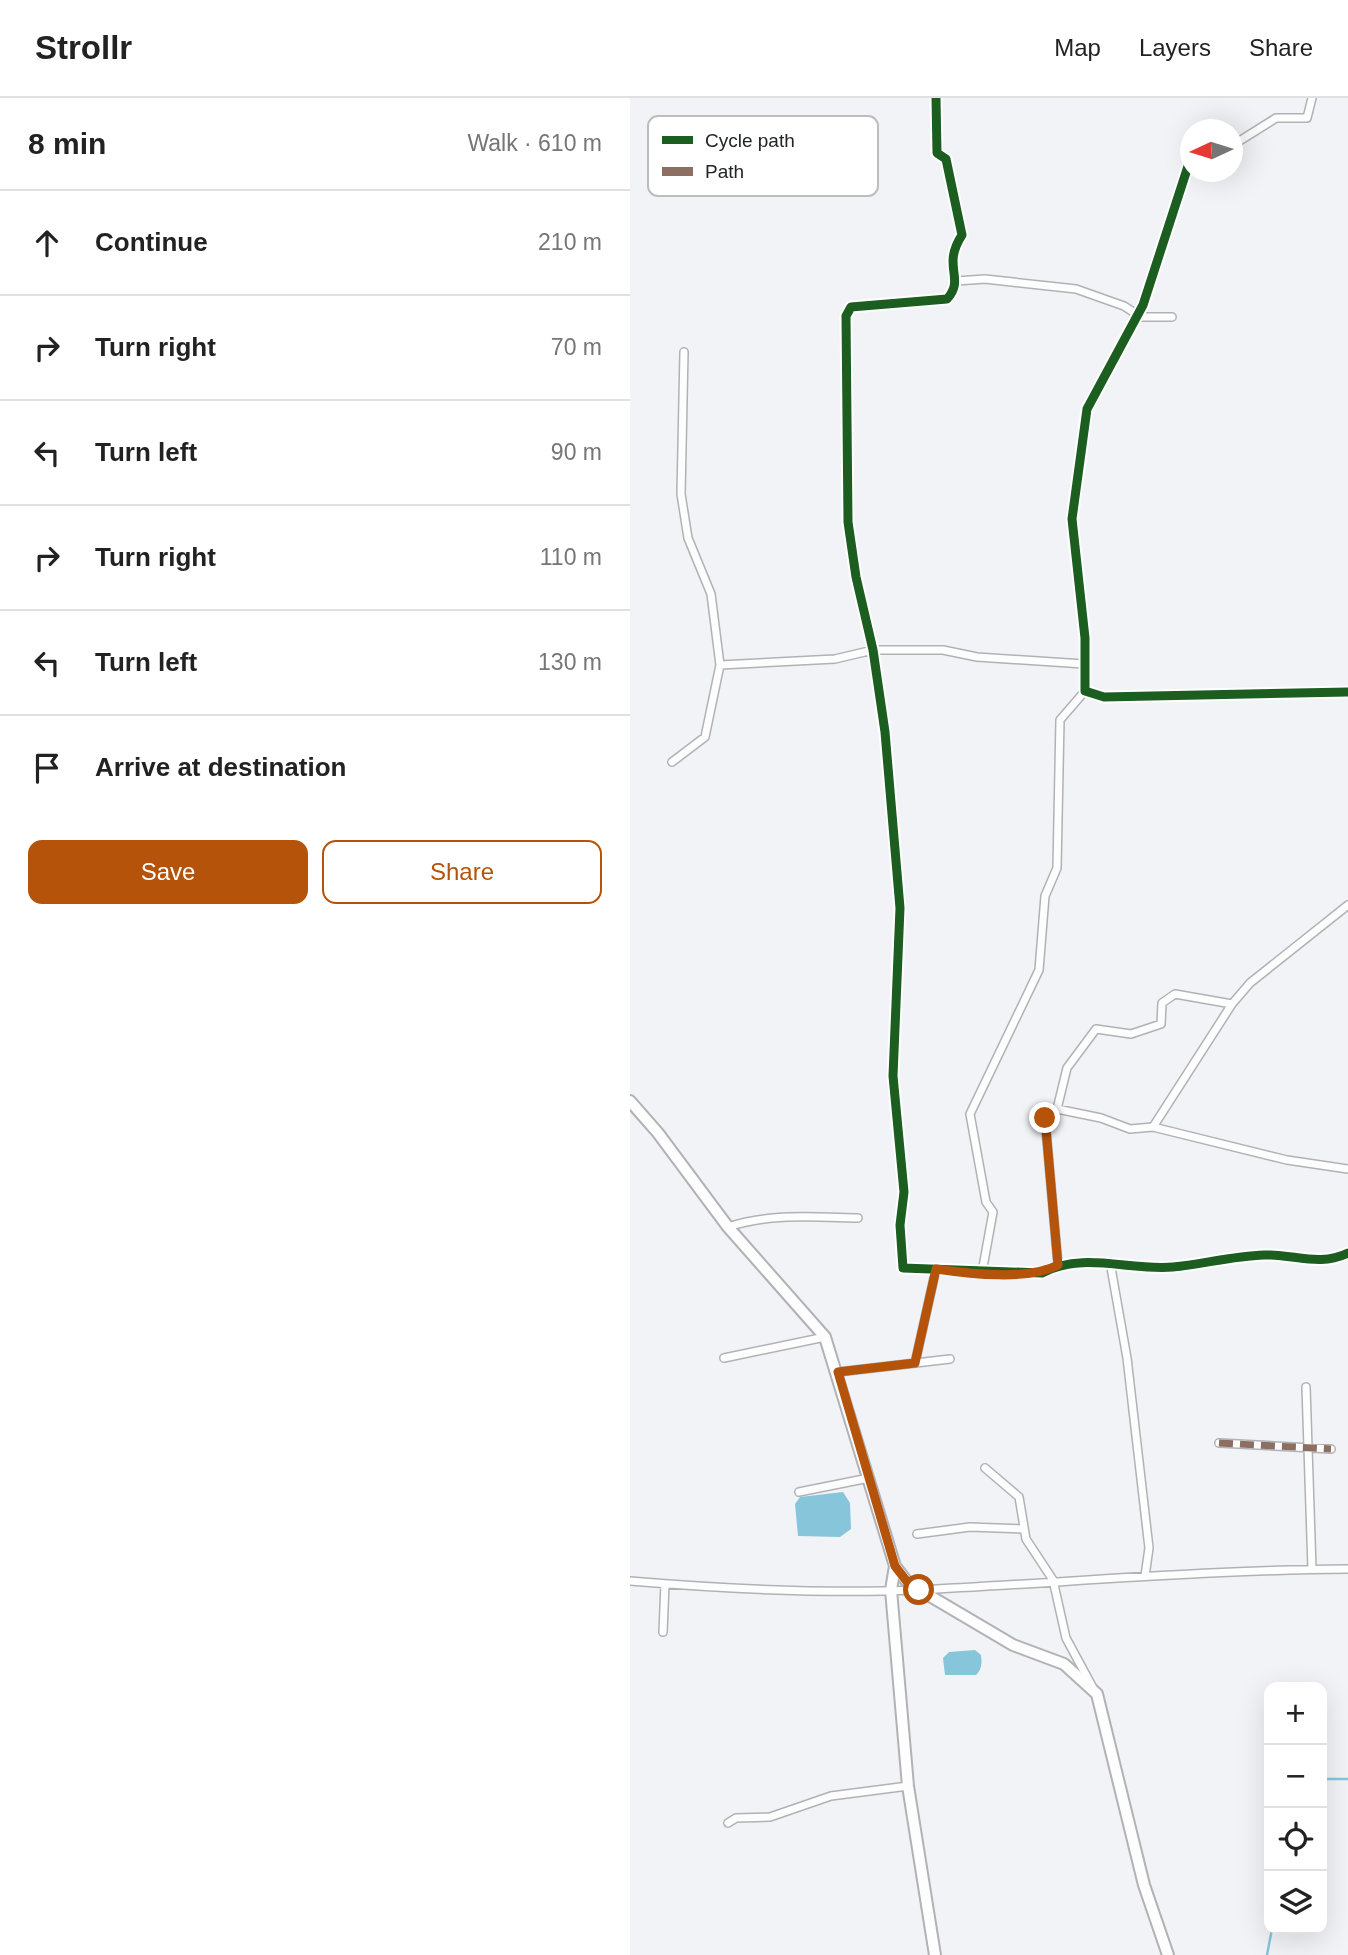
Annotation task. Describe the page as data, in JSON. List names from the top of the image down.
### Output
{
  "legend": ["Cycle path", "Path"],
  "north": "left",
  "page": {
    "header": "Strollr",
    "nav": ["Map", "Layers", "Share"],
    "heading": ["8 min", "Walk · 610 m"],
    "list": [
      ["Continue", "210 m"],
      ["Turn right", "70 m"],
      ["Turn left", "90 m"],
      ["Turn right", "110 m"],
      ["Turn left", "130 m"],
      "Arrive at destination"
    ],
    "buttons": ["Save", "Share"],
    "map_buttons": ["+", "−"]
  }
}
